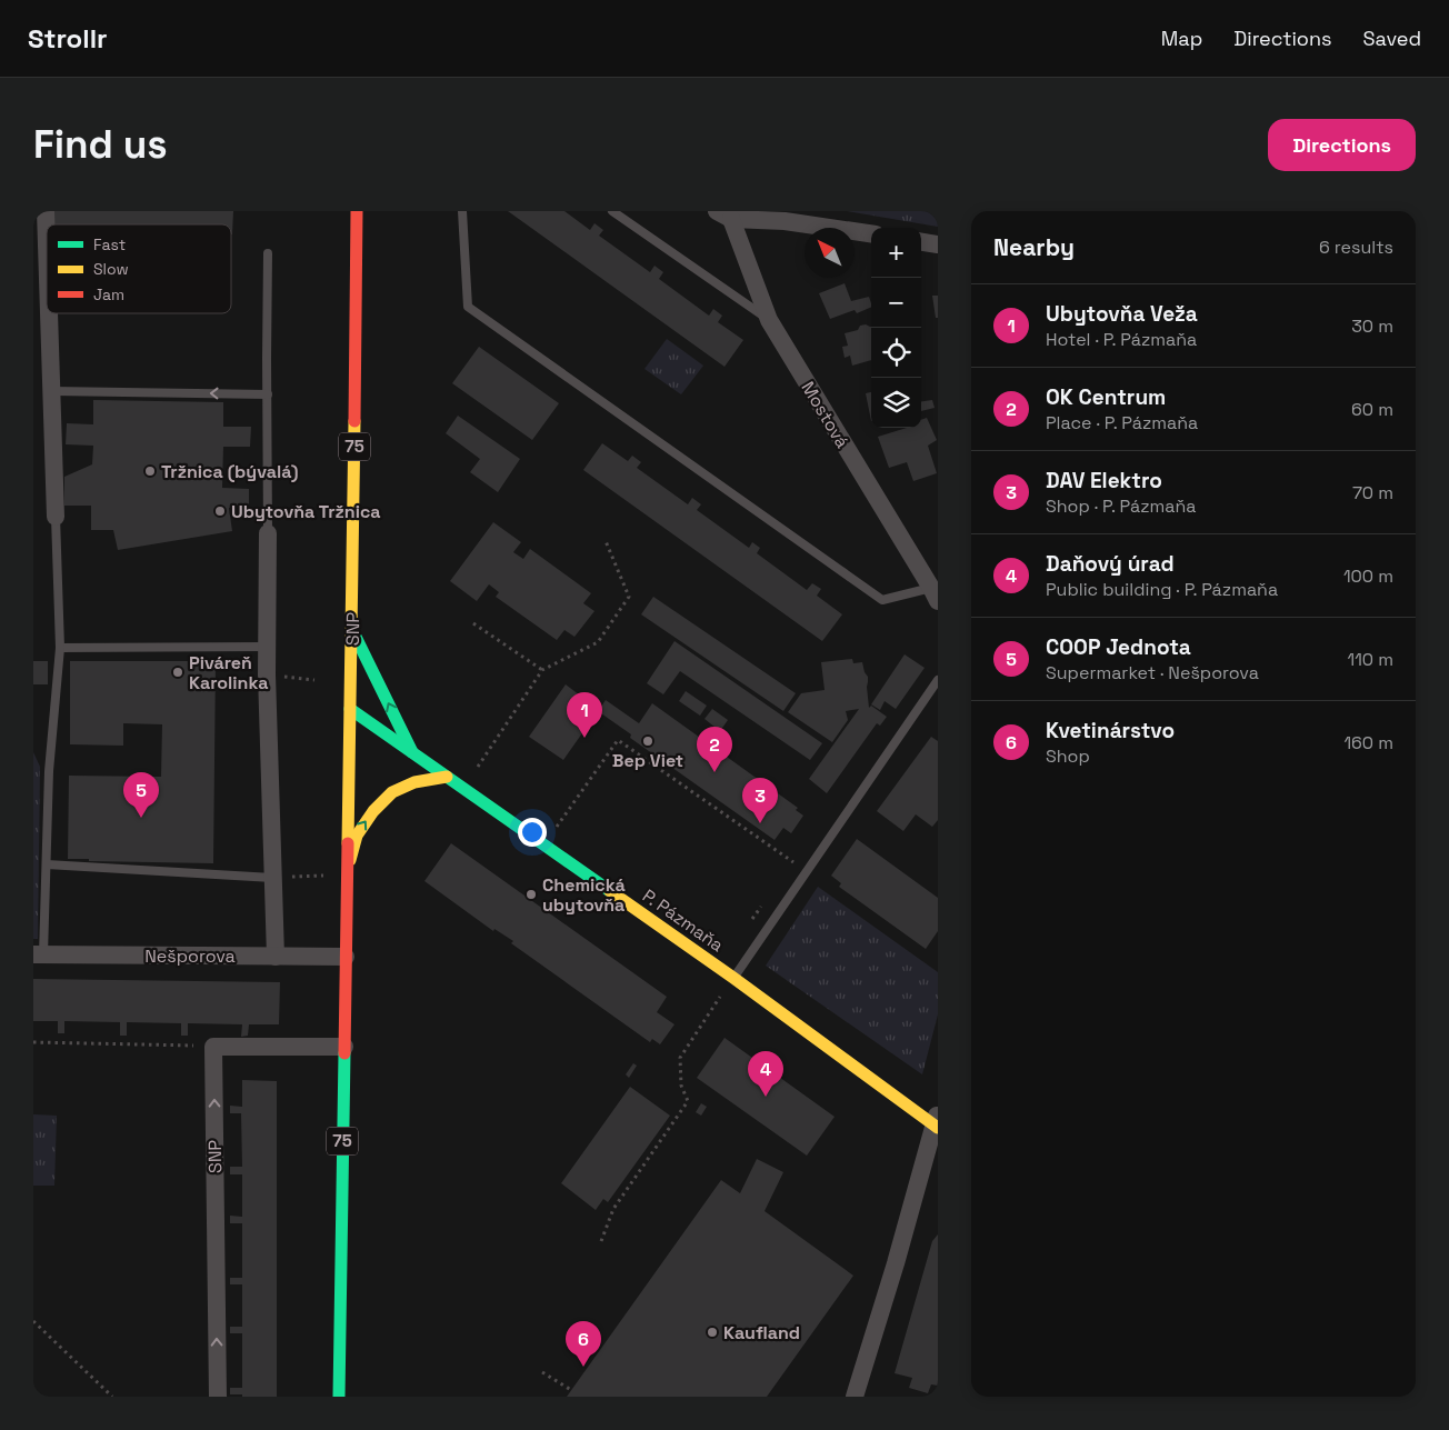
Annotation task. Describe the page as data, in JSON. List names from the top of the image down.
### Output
{
  "streets": {
    "main road": ["75", "SNP", "P. Pázmaňa"],
    "street": ["Mostová", "Nešporova"]
  },
  "crossings": [
    ["SNP", "P. Pázmaňa"],
    ["SNP", "Nešporova"]
  ],
  "places": [
    "Tržnica (bývalá)",
    "Ubytovňa Tržnica",
    "Piváreň Karolinka",
    "Bep Viet",
    "Chemická ubytovňa",
    "Kaufland"
  ],
  "legend": ["Fast", "Slow", "Jam"],
  "north": "top left",
  "page": {
    "header": "Strollr",
    "nav": ["Map", "Directions", "Saved"],
    "buttons": "Directions",
    "title": "Find us",
    "heading": ["Nearby", "6 results"],
    "map_buttons": ["+", "−"],
    "list": [
      {
        "mark": "1",
        "name": "Ubytovňa Veža",
        "note": "Hotel · P. Pázmaňa",
        "value": "30 m"
      },
      {
        "mark": "2",
        "name": "OK Centrum",
        "note": "Place · P. Pázmaňa",
        "value": "60 m"
      },
      {
        "mark": "3",
        "name": "DAV Elektro",
        "note": "Shop · P. Pázmaňa",
        "value": "70 m"
      },
      {
        "mark": "4",
        "name": "Daňový úrad",
        "note": "Public building · P. Pázmaňa",
        "value": "100 m"
      },
      {
        "mark": "5",
        "name": "COOP Jednota",
        "note": "Supermarket · Nešporova",
        "value": "110 m"
      },
      {
        "mark": "6",
        "name": "Kvetinárstvo",
        "note": "Shop",
        "value": "160 m"
      }
    ],
    "pins": [
      "1",
      "2",
      "5",
      "3",
      "4",
      "6"
    ]
  }
}
